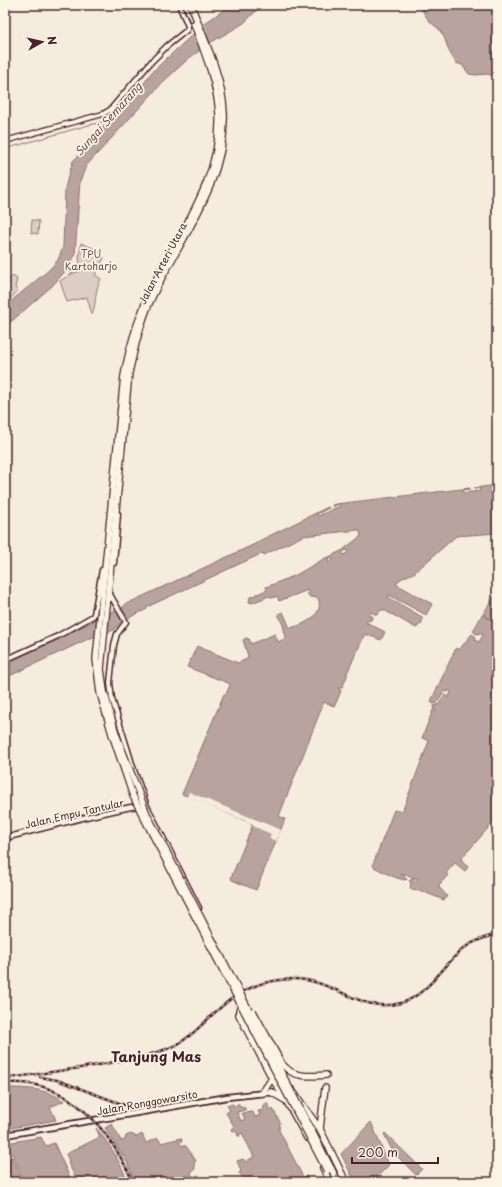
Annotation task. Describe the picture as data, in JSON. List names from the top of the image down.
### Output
{
  "streets": {
    "highway": ["Jalan Arteri Utara"],
    "main road": ["Jalan Ronggowarsito"],
    "street": ["Jalan Empu Tantular"]
  },
  "districts": ["Tanjung Mas"],
  "water": ["Sungai Semarang"],
  "parks": ["TPU Kartoharjo"],
  "scale_bar": "200 m",
  "north": "right"
}
